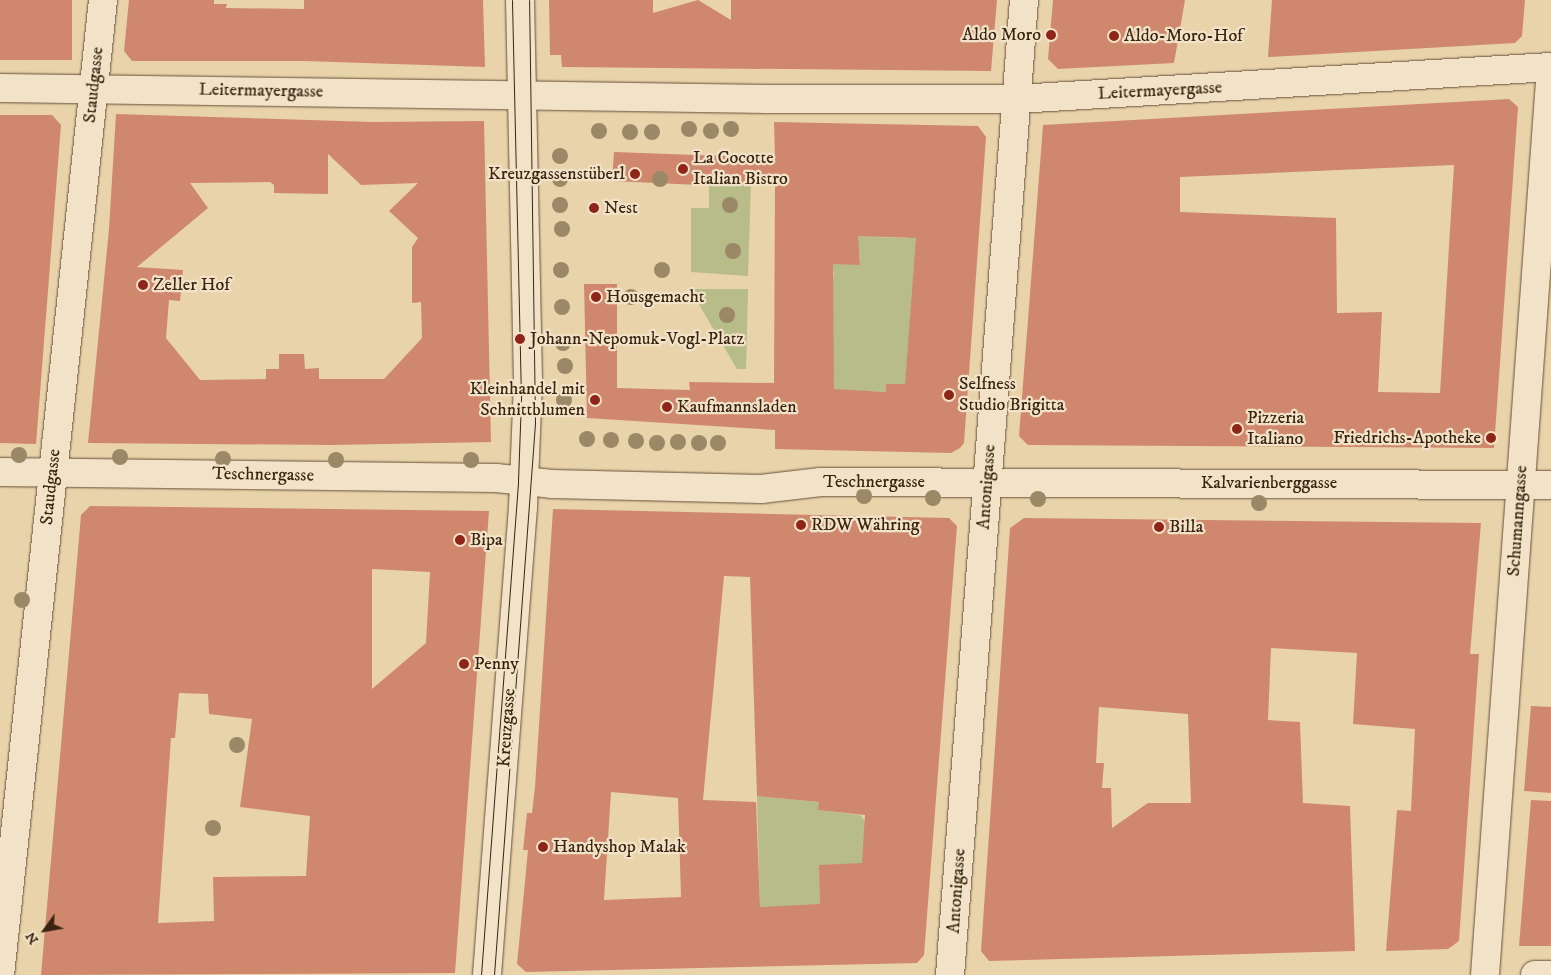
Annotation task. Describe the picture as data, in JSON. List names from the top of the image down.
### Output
{
  "streets": {
    "street": [
      "Staudgasse",
      "Leitermayergasse",
      "Teschnergasse",
      "Kalvarienberggasse",
      "Antonigasse",
      "Schumanngasse",
      "Kreuzgasse"
    ]
  },
  "crossings": [
    ["Staudgasse", "Leitermayergasse"],
    ["Staudgasse", "Teschnergasse"],
    ["Leitermayergasse", "Antonigasse"],
    ["Leitermayergasse", "Schumanngasse"],
    ["Teschnergasse", "Kalvarienberggasse"],
    ["Teschnergasse", "Antonigasse"],
    ["Teschnergasse", "Kreuzgasse"],
    ["Kalvarienberggasse", "Antonigasse"],
    ["Kalvarienberggasse", "Schumanngasse"]
  ],
  "places": [
    "Aldo Moro",
    "Aldo-Moro-Hof",
    "La Cocotte Italian Bistro",
    "Kreuzgassenstüberl",
    "Nest",
    "Zeller Hof",
    "Housgemacht",
    "Johann-Nepomuk-Vogl-Platz",
    "Selfness Studio Brigitta",
    "Kleinhandel mit Schnittblumen",
    "Kaufmannsladen",
    "Pizzeria Italiano",
    "Friedrichs-Apotheke",
    "RDW Währing",
    "Billa",
    "Bipa",
    "Penny",
    "Handyshop Malak"
  ],
  "north": "bottom left"
}
